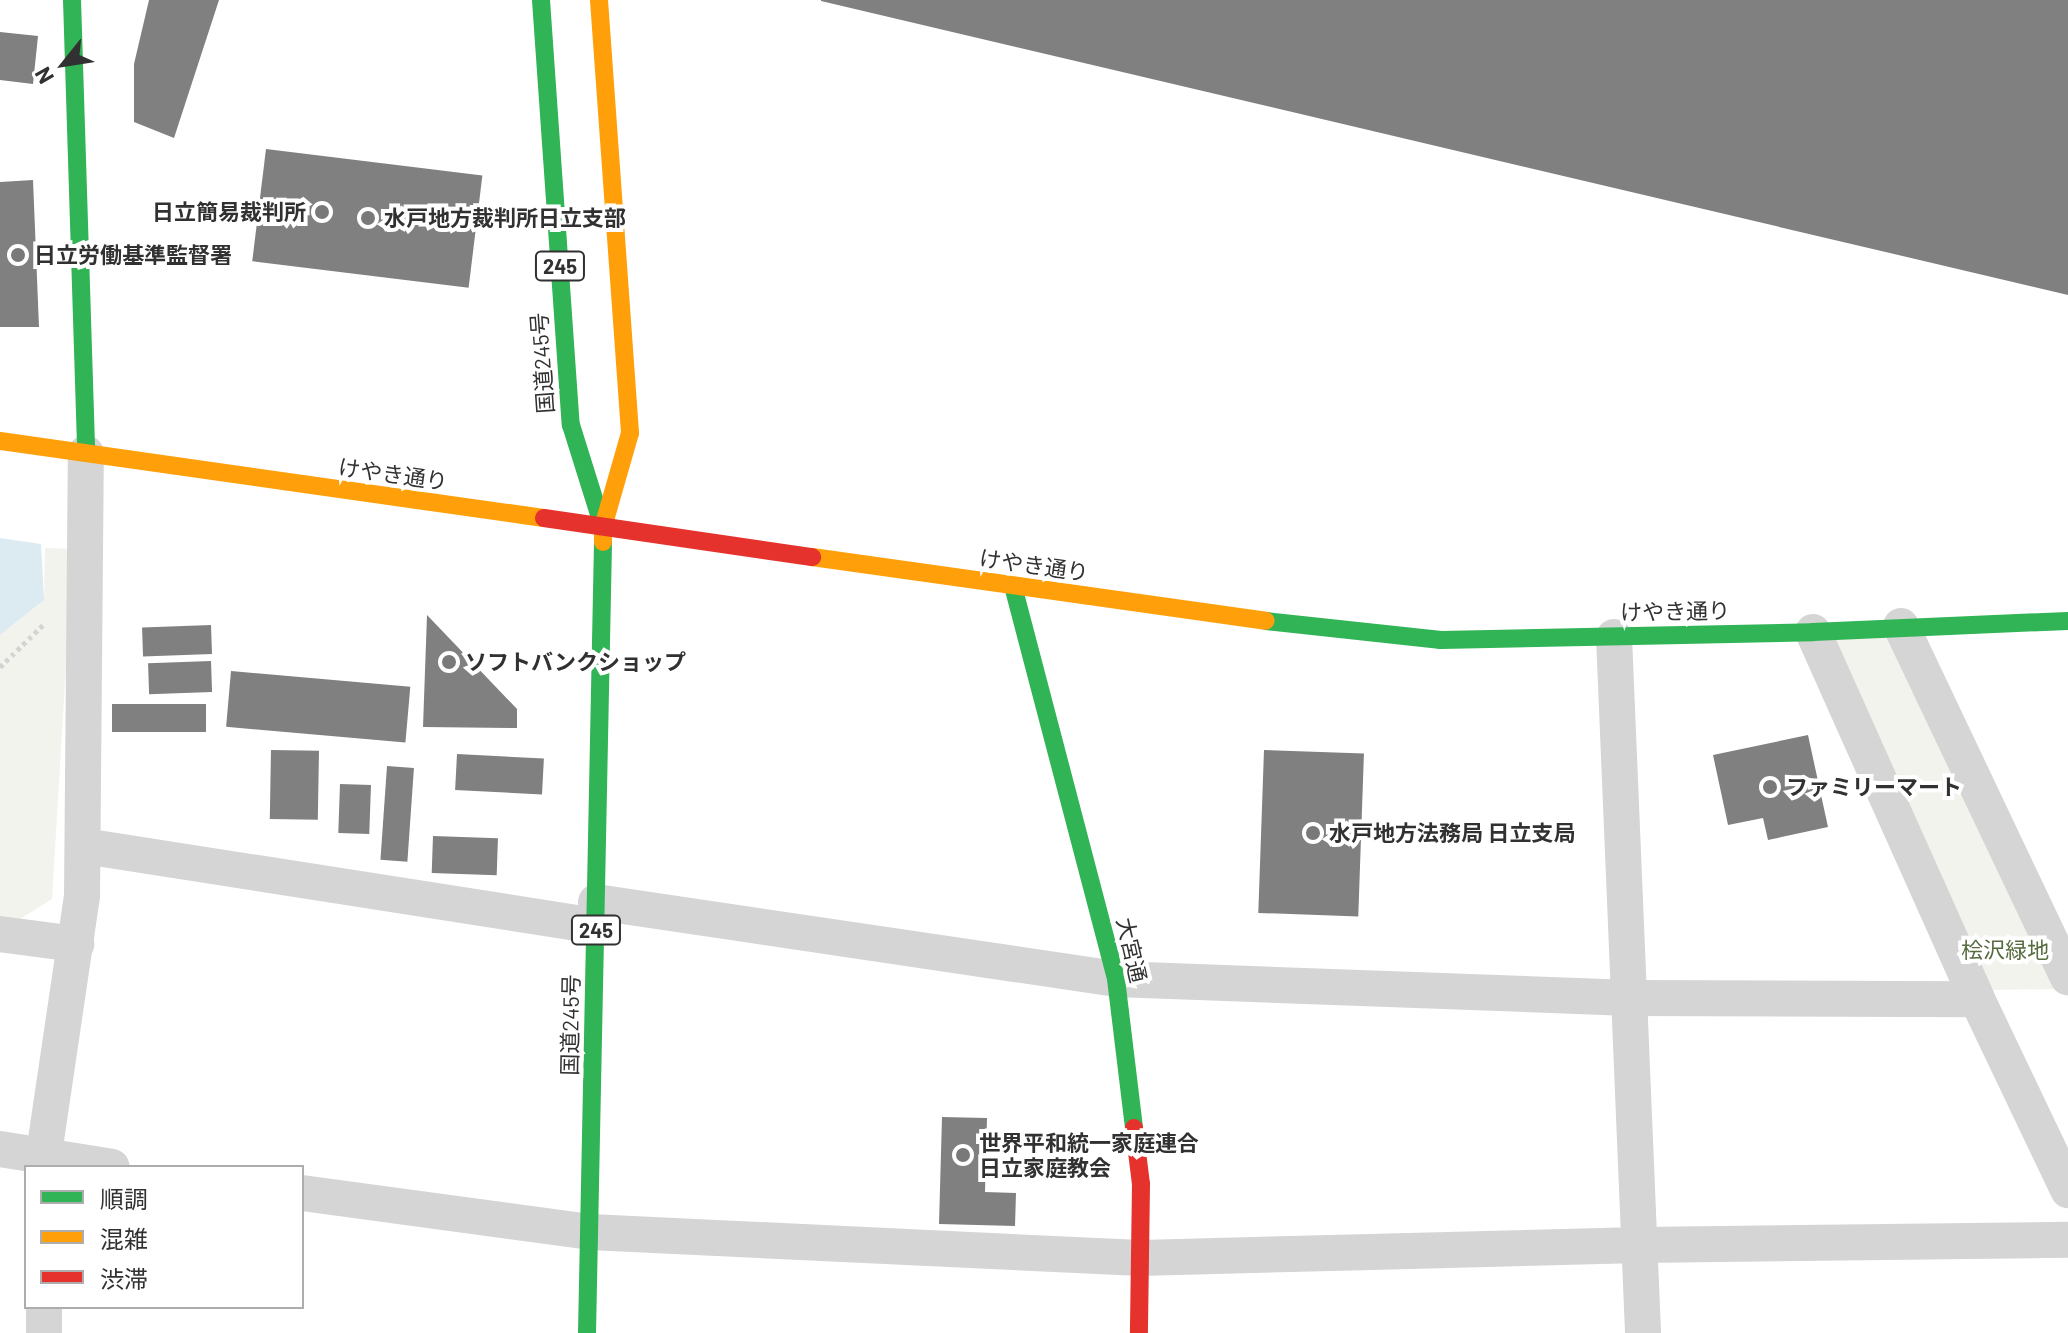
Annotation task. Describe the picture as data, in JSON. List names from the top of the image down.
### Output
{
  "streets": {
    "main road": [
      "245",
      "国道245号",
      "けやき通り",
      "大宮通"
    ]
  },
  "crossings": [
    ["国道245号", "けやき通り"],
    ["けやき通り", "大宮通"]
  ],
  "parks": ["桧沢緑地"],
  "places": [
    "日立簡易裁判所",
    "水戸地方裁判所日立支部",
    "日立労働基準監督署",
    "ソフトバンクショップ",
    "ファミリーマート",
    "水戸地方法務局 日立支局",
    "世界平和統一家庭連合 日立家庭教会"
  ],
  "legend": ["順調", "混雑", "渋滞"],
  "north": "bottom left"
}
